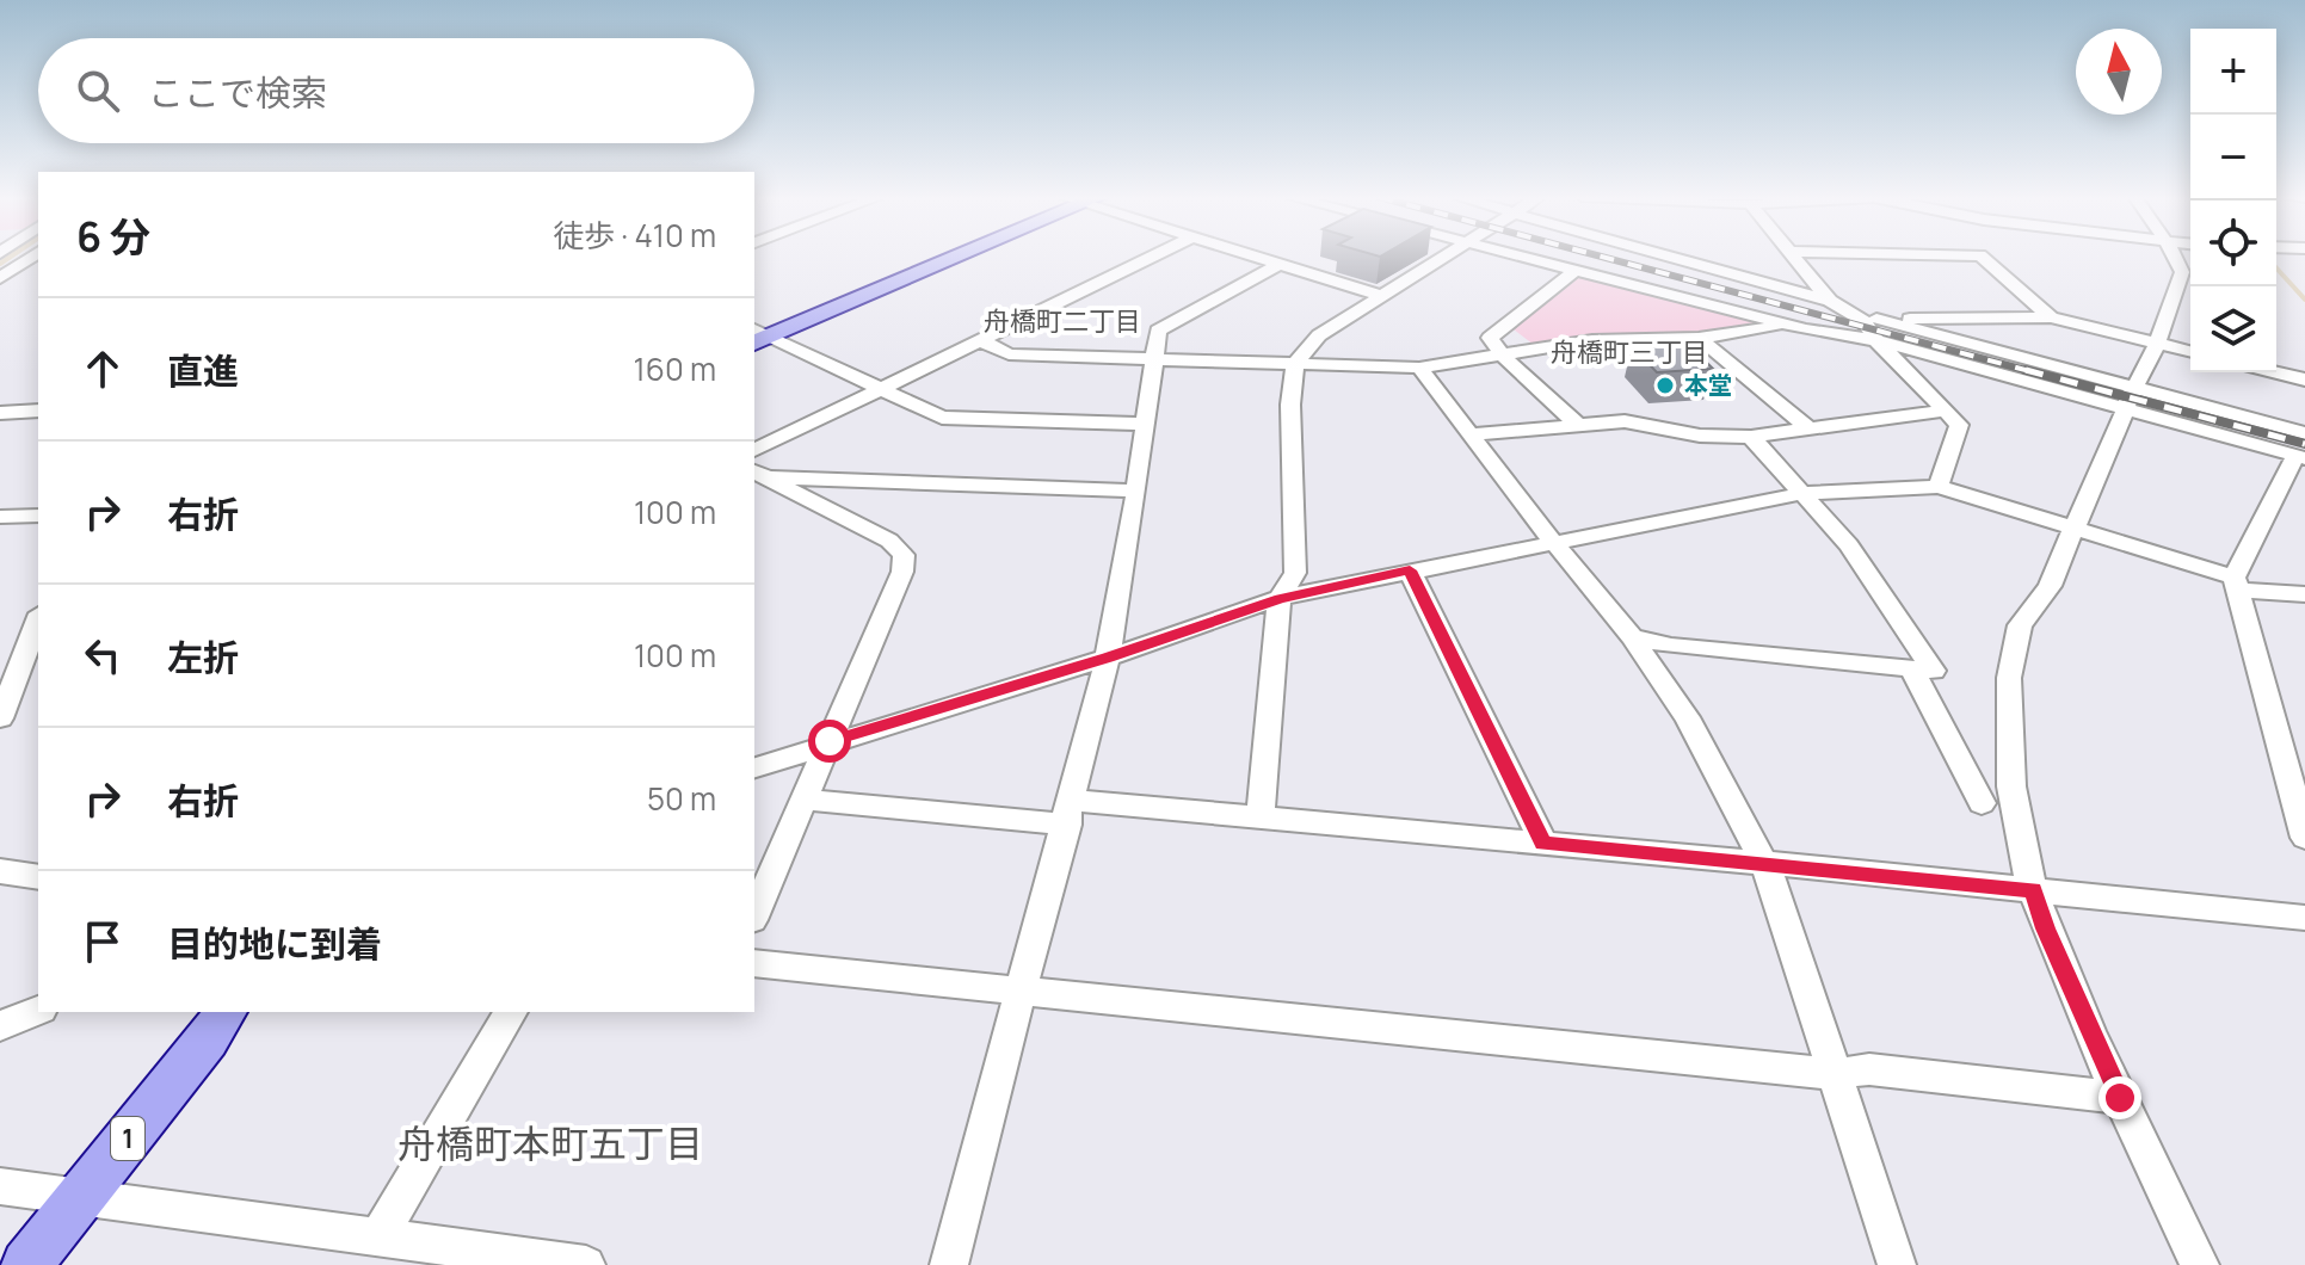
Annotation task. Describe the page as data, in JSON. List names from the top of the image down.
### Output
{
  "streets": {
    "main road": ["1"]
  },
  "districts": ["舟橋町二丁目", "舟橋町三丁目", "舟橋町本町五丁目"],
  "places": ["本堂"],
  "north": "top",
  "page": {
    "map_buttons": ["+", "−"],
    "search": "ここで検索",
    "heading": ["6 分", "徒歩 · 410 m"],
    "list": [
      ["直進", "160 m"],
      ["右折", "100 m"],
      ["左折", "100 m"],
      ["右折", "50 m"],
      "目的地に到着"
    ]
  }
}
